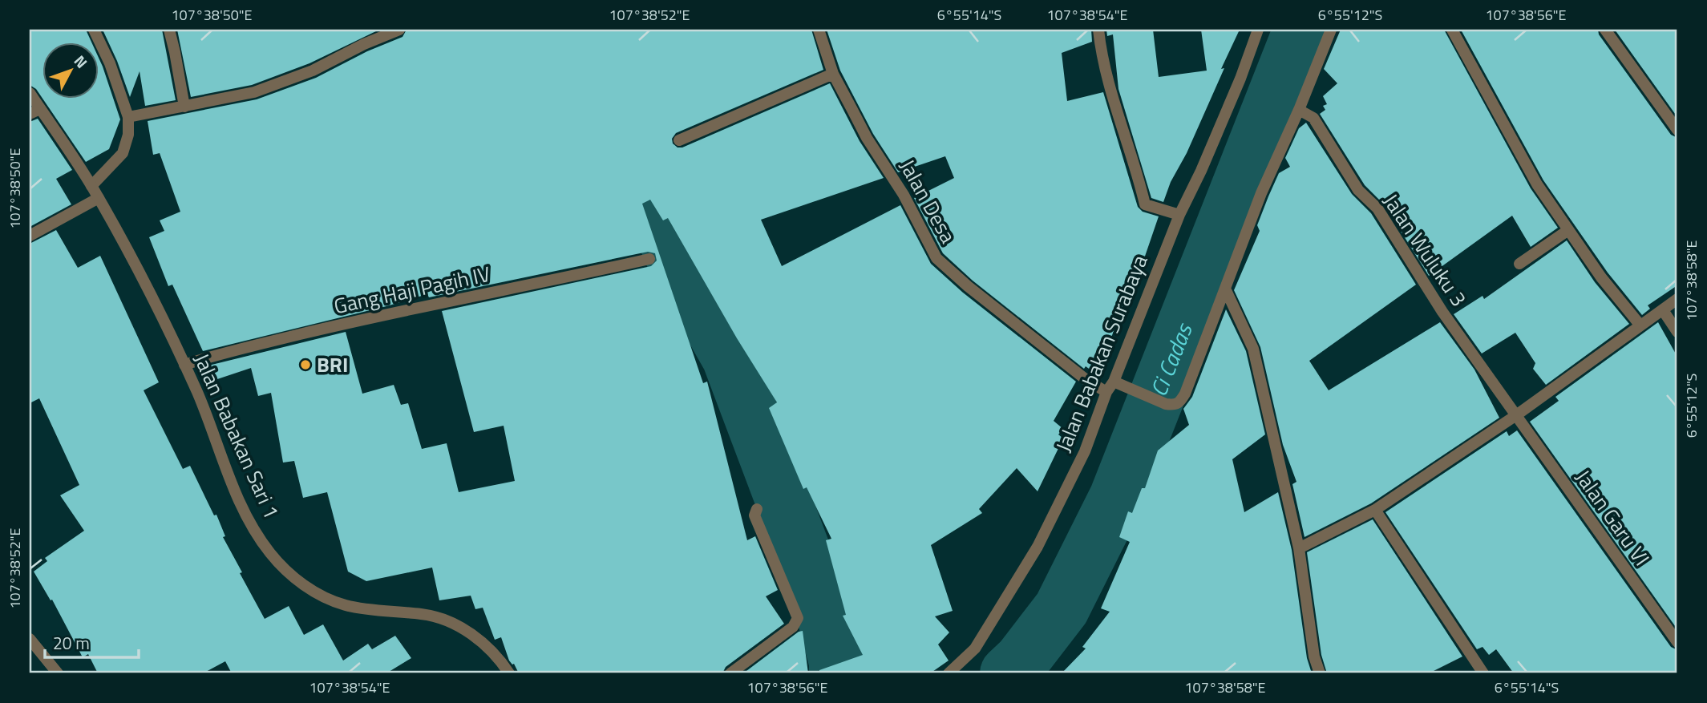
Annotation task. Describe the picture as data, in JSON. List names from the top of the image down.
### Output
{
  "streets": {
    "street": [
      "Jalan Desa",
      "Jalan Wuluku 3",
      "Gang Haji Pagih IV",
      "Jalan Babakan Surabaya",
      "Jalan Babakan Sari 1",
      "Jalan Garu VI"
    ]
  },
  "crossings": [
    ["Jalan Desa", "Jalan Babakan Surabaya"],
    ["Jalan Wuluku 3", "Jalan Garu VI"],
    ["Gang Haji Pagih IV", "Jalan Babakan Sari 1"]
  ],
  "water": ["Ci Cadas"],
  "places": ["BRI"],
  "scale_bar": "20 m",
  "north": "top right",
  "coordinates": [
    "107°38'50\"E",
    "107°38'52\"E",
    "6°55'14\"S",
    "107°38'54\"E",
    "6°55'12\"S",
    "107°38'56\"E",
    "107°38'58\"E"
  ]
}
